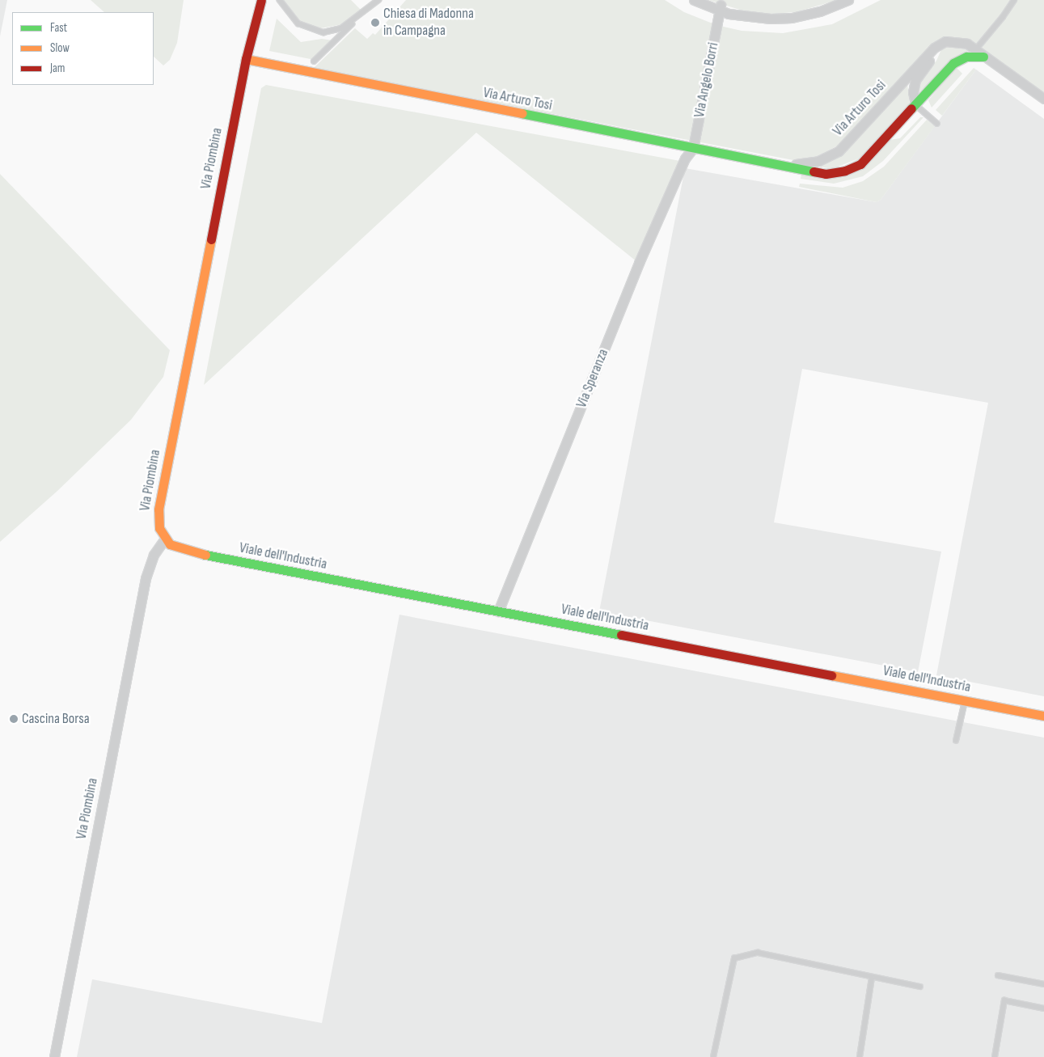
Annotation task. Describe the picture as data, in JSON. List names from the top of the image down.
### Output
{
  "streets": {
    "street": [
      "Via Angelo Borri",
      "Via Arturo Tosi",
      "Via Piombina",
      "Via Speranza",
      "Viale dell'Industria"
    ]
  },
  "crossings": [
    ["Via Angelo Borri", "Via Arturo Tosi"],
    ["Via Angelo Borri", "Via Speranza"],
    ["Via Arturo Tosi", "Via Piombina"],
    ["Via Arturo Tosi", "Via Speranza"],
    ["Via Piombina", "Viale dell'Industria"],
    ["Via Speranza", "Viale dell'Industria"]
  ],
  "places": ["Chiesa di Madonna in Campagna", "Cascina Borsa"],
  "legend": ["Fast", "Slow", "Jam"]
}
